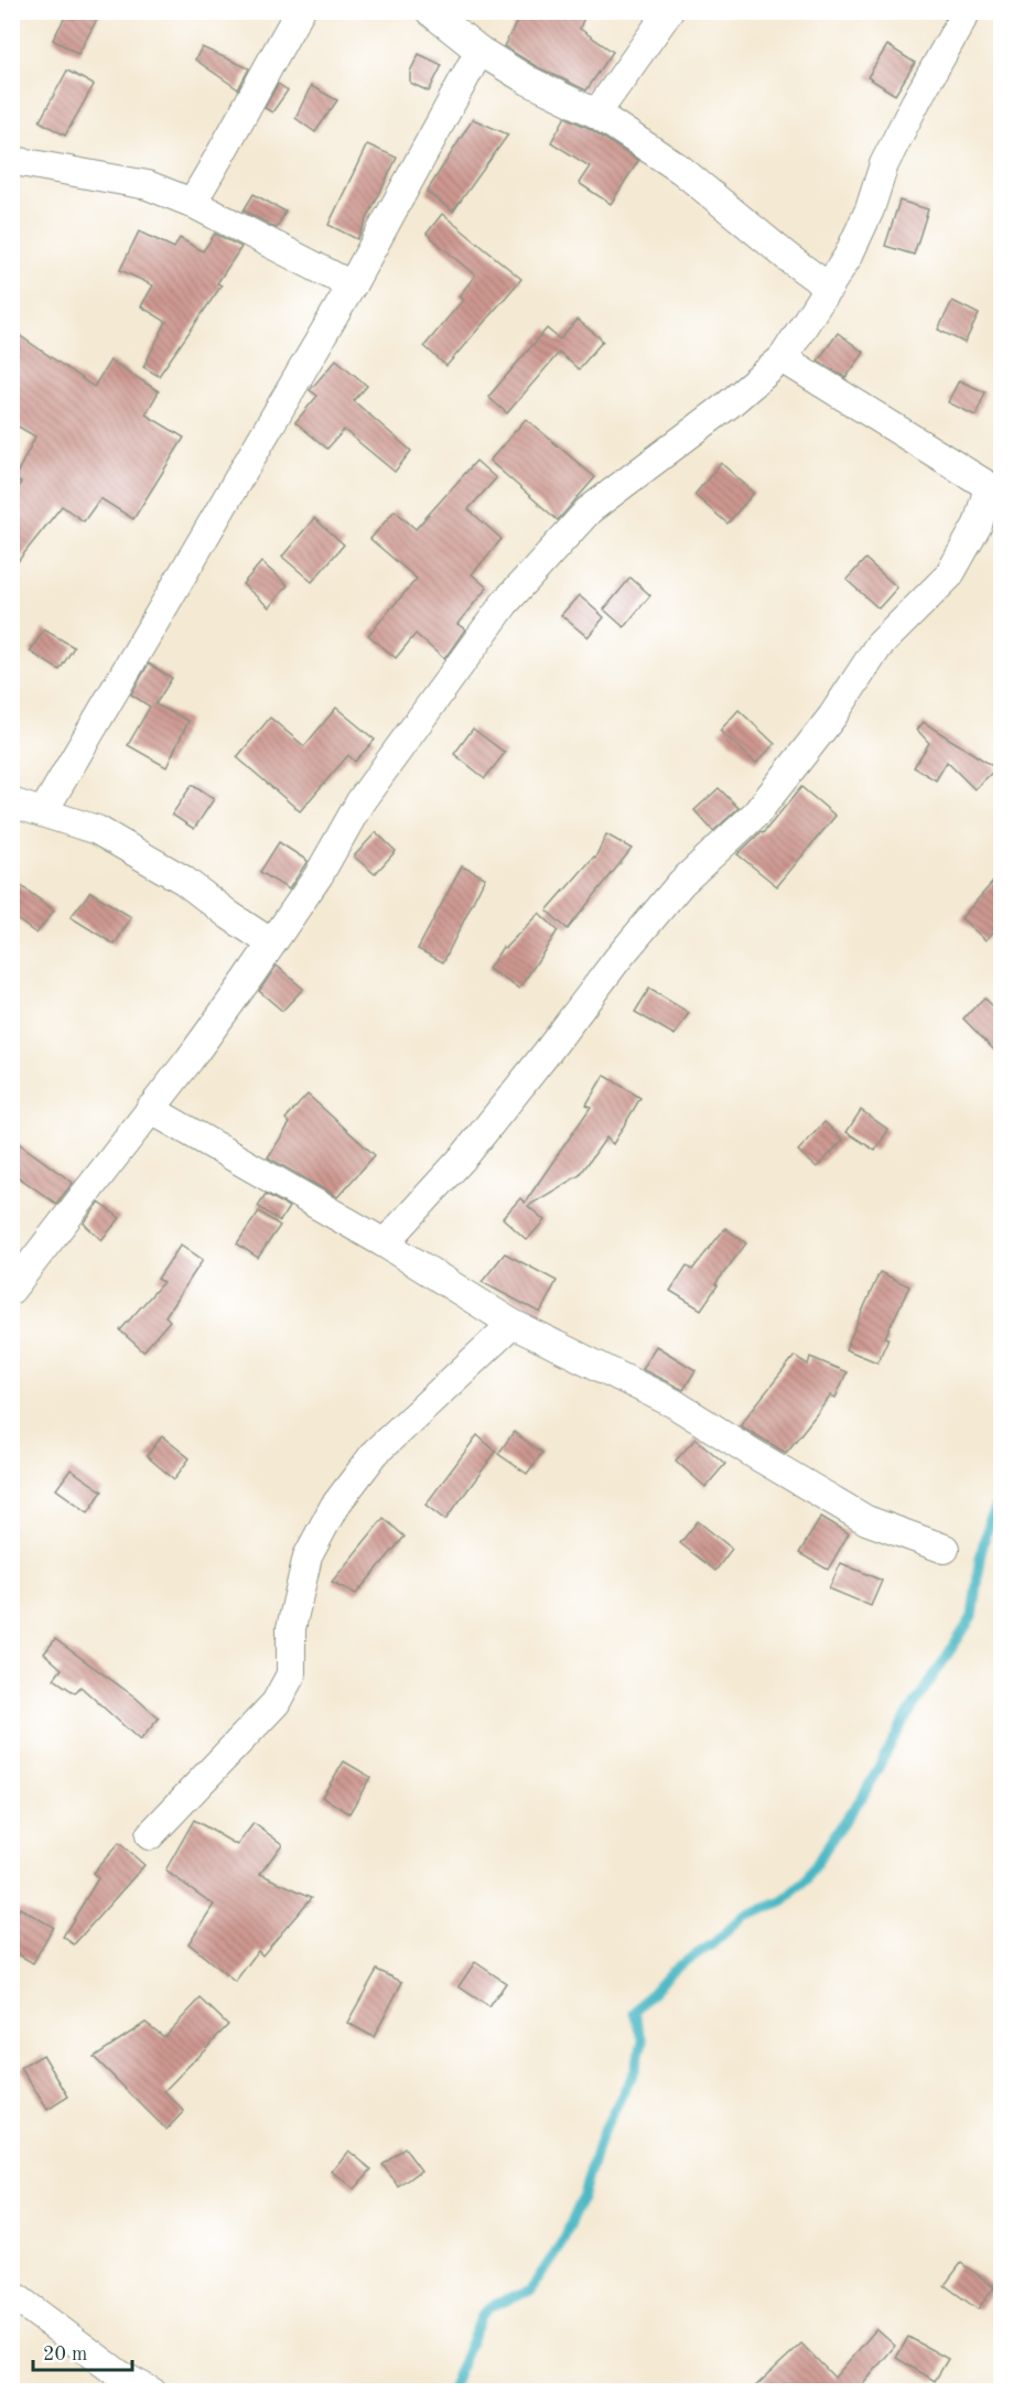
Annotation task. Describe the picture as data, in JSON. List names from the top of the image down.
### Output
{
  "scale_bar": "20 m"
}
